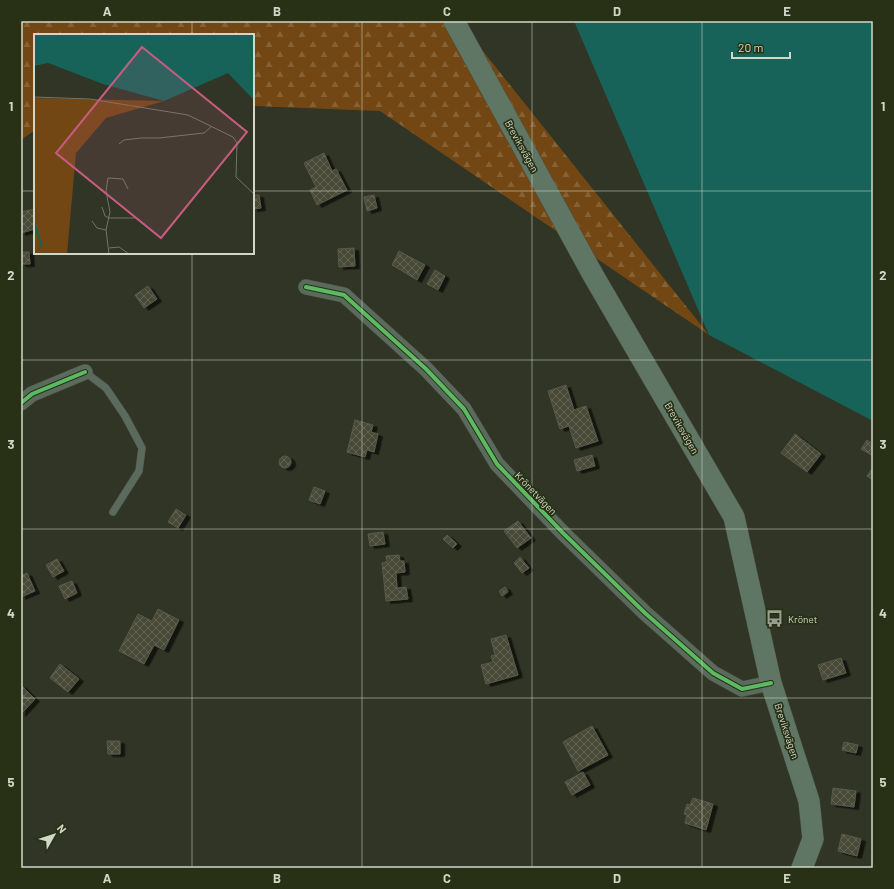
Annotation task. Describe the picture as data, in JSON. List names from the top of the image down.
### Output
{
  "streets": {
    "main road": ["Breviksvägen"],
    "street": ["Krönetvägen"]
  },
  "crossings": [
    ["Breviksvägen", "Krönetvägen"]
  ],
  "places": {
    "bus stop": ["Krönet"]
  },
  "scale_bar": "20 m",
  "north": "top right",
  "grid": {
    "columns": [
      "A",
      "B",
      "C",
      "D",
      "E"
    ],
    "rows": [
      "1",
      "2",
      "3",
      "4",
      "5"
    ]
  }
}
